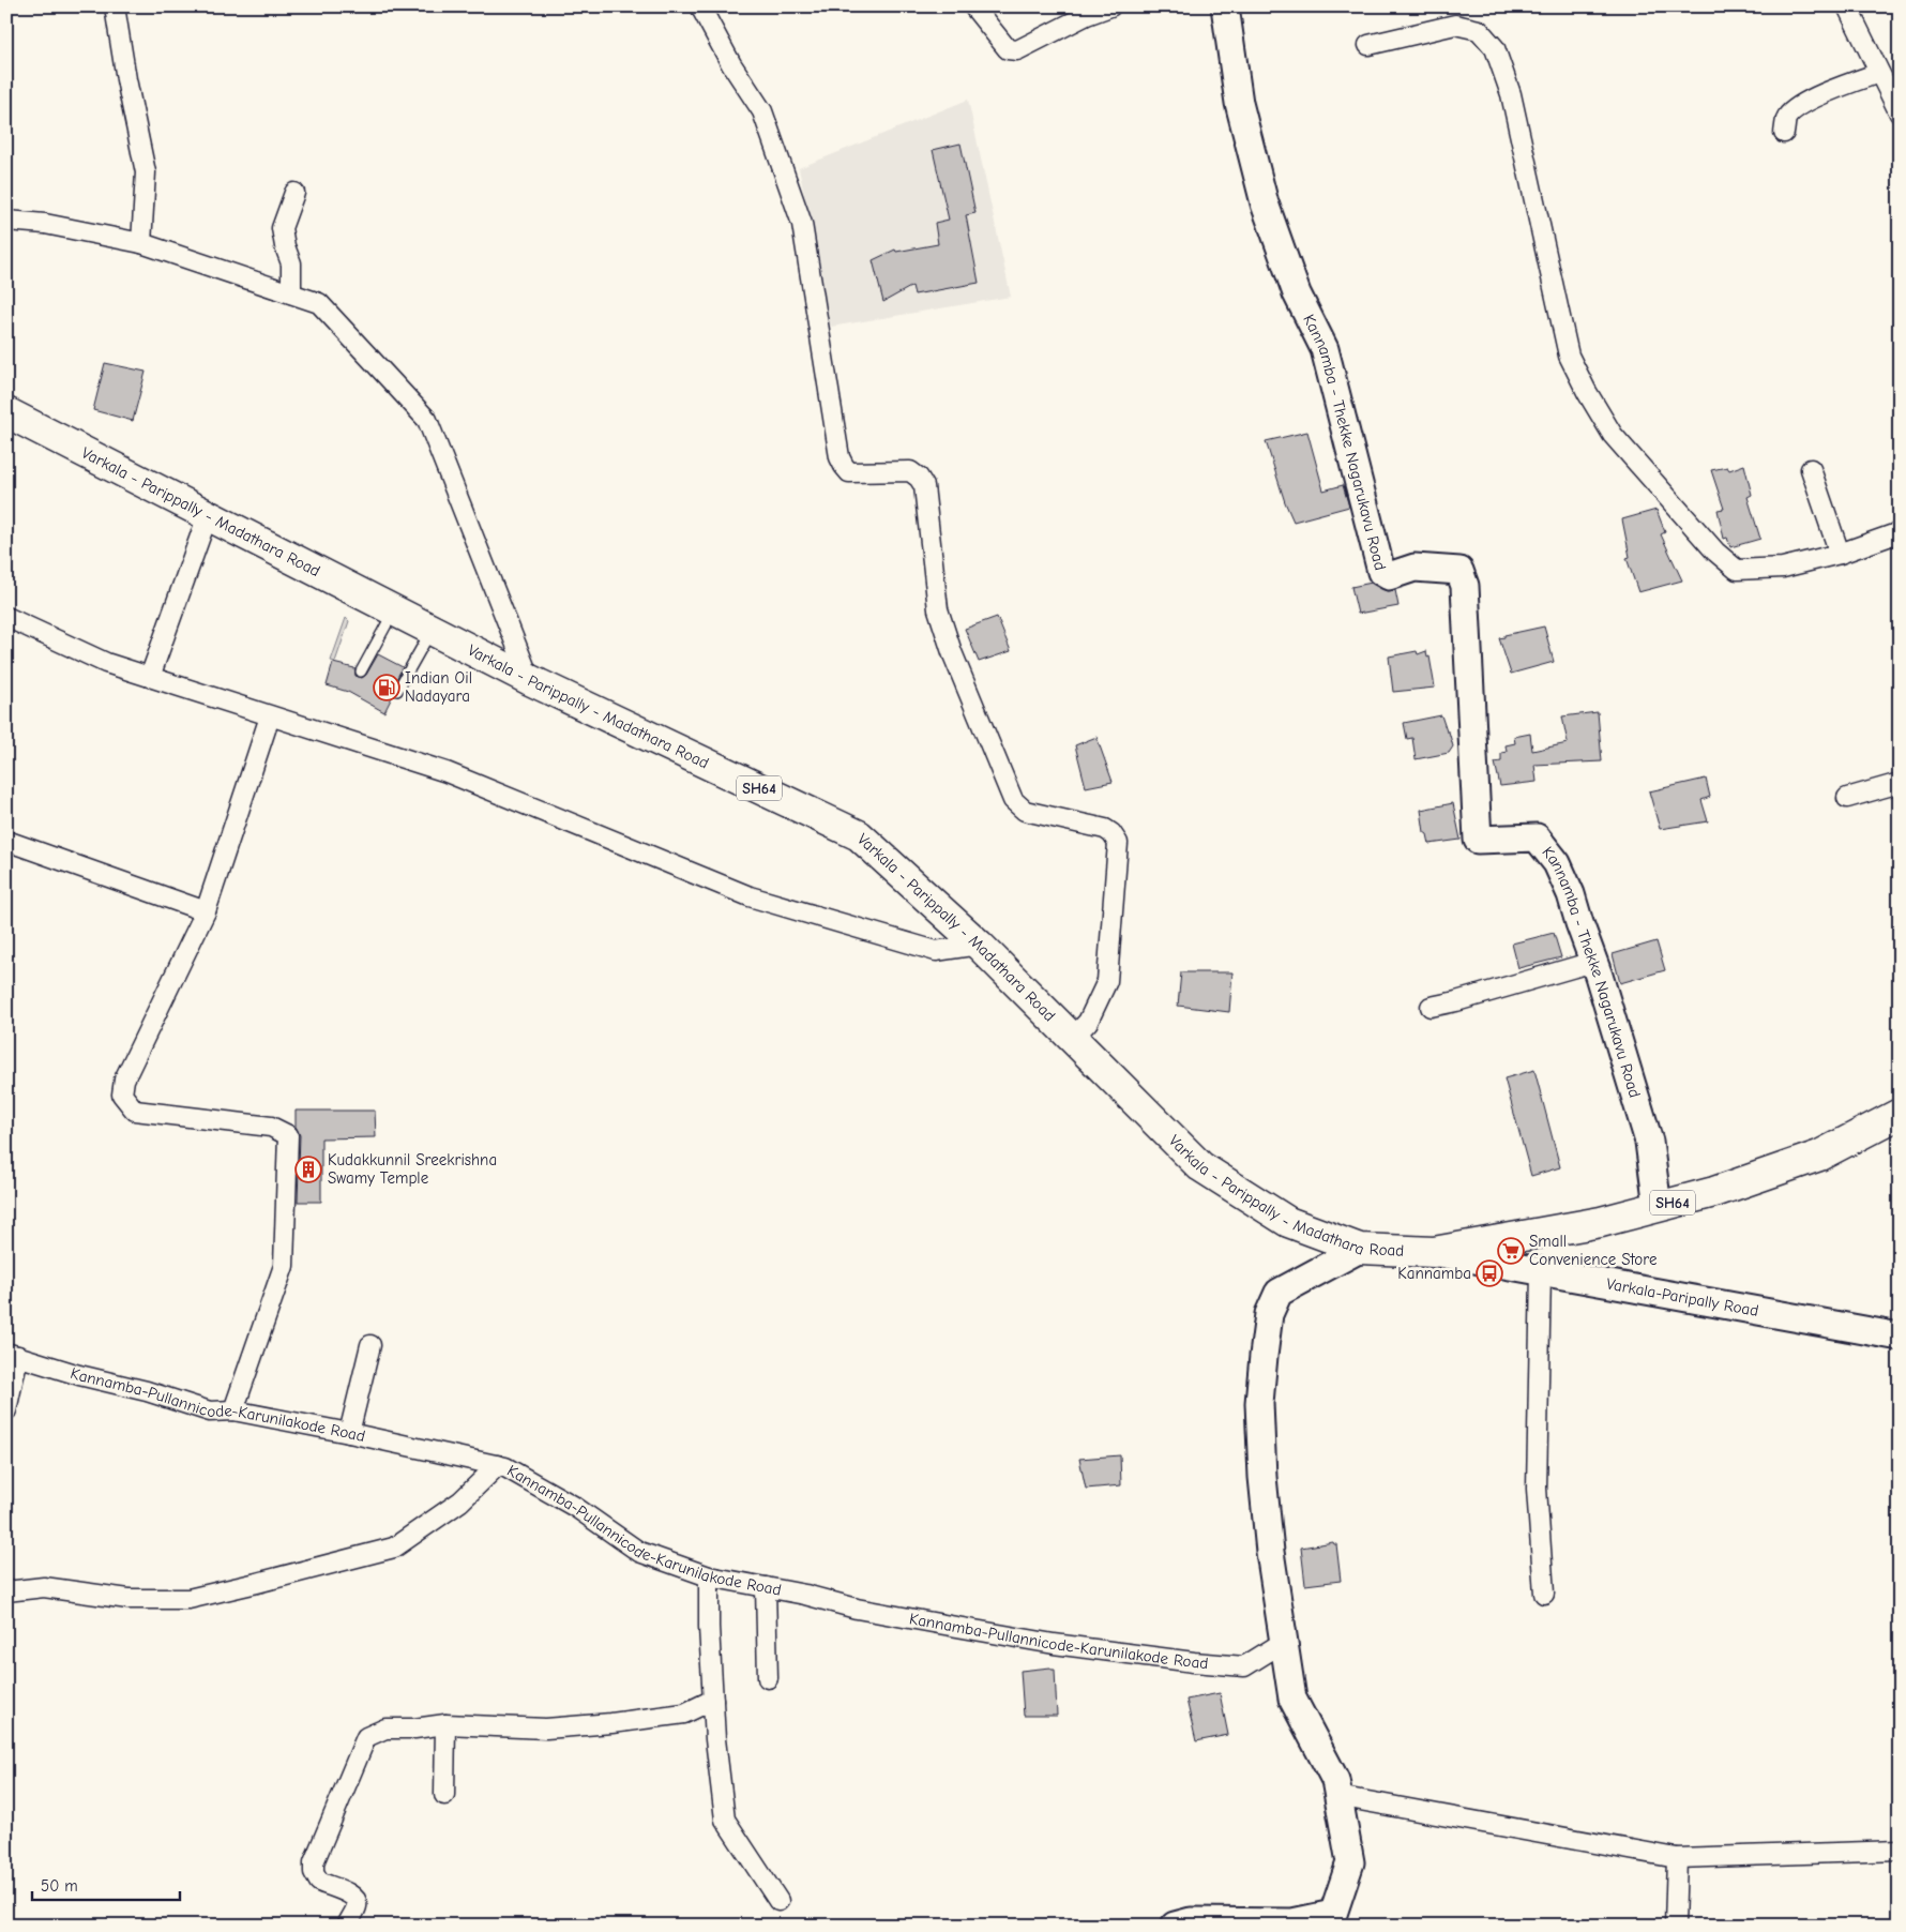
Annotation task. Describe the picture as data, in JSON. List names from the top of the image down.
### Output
{
  "streets": {
    "main road": [
      "Kannamba - Thekke Nagarukavu Road",
      "Varkala - Parippally - Madathara Road",
      "SH64",
      "Varkala-Paripally Road"
    ],
    "street": ["Kannamba-Pullannicode-Karunilakode Road"]
  },
  "crossings": [
    ["Kannamba - Thekke Nagarukavu Road", "Varkala - Parippally - Madathara Road"],
    ["Varkala - Parippally - Madathara Road", "Varkala-Paripally Road"]
  ],
  "places": {
    "fuel station": ["Indian Oil Nadayara"],
    "building": ["Kudakkunnil Sreekrishna Swamy Temple"],
    "supermarket": ["Small Convenience Store"],
    "bus stop": ["Kannamba"]
  },
  "scale_bar": "50 m"
}
